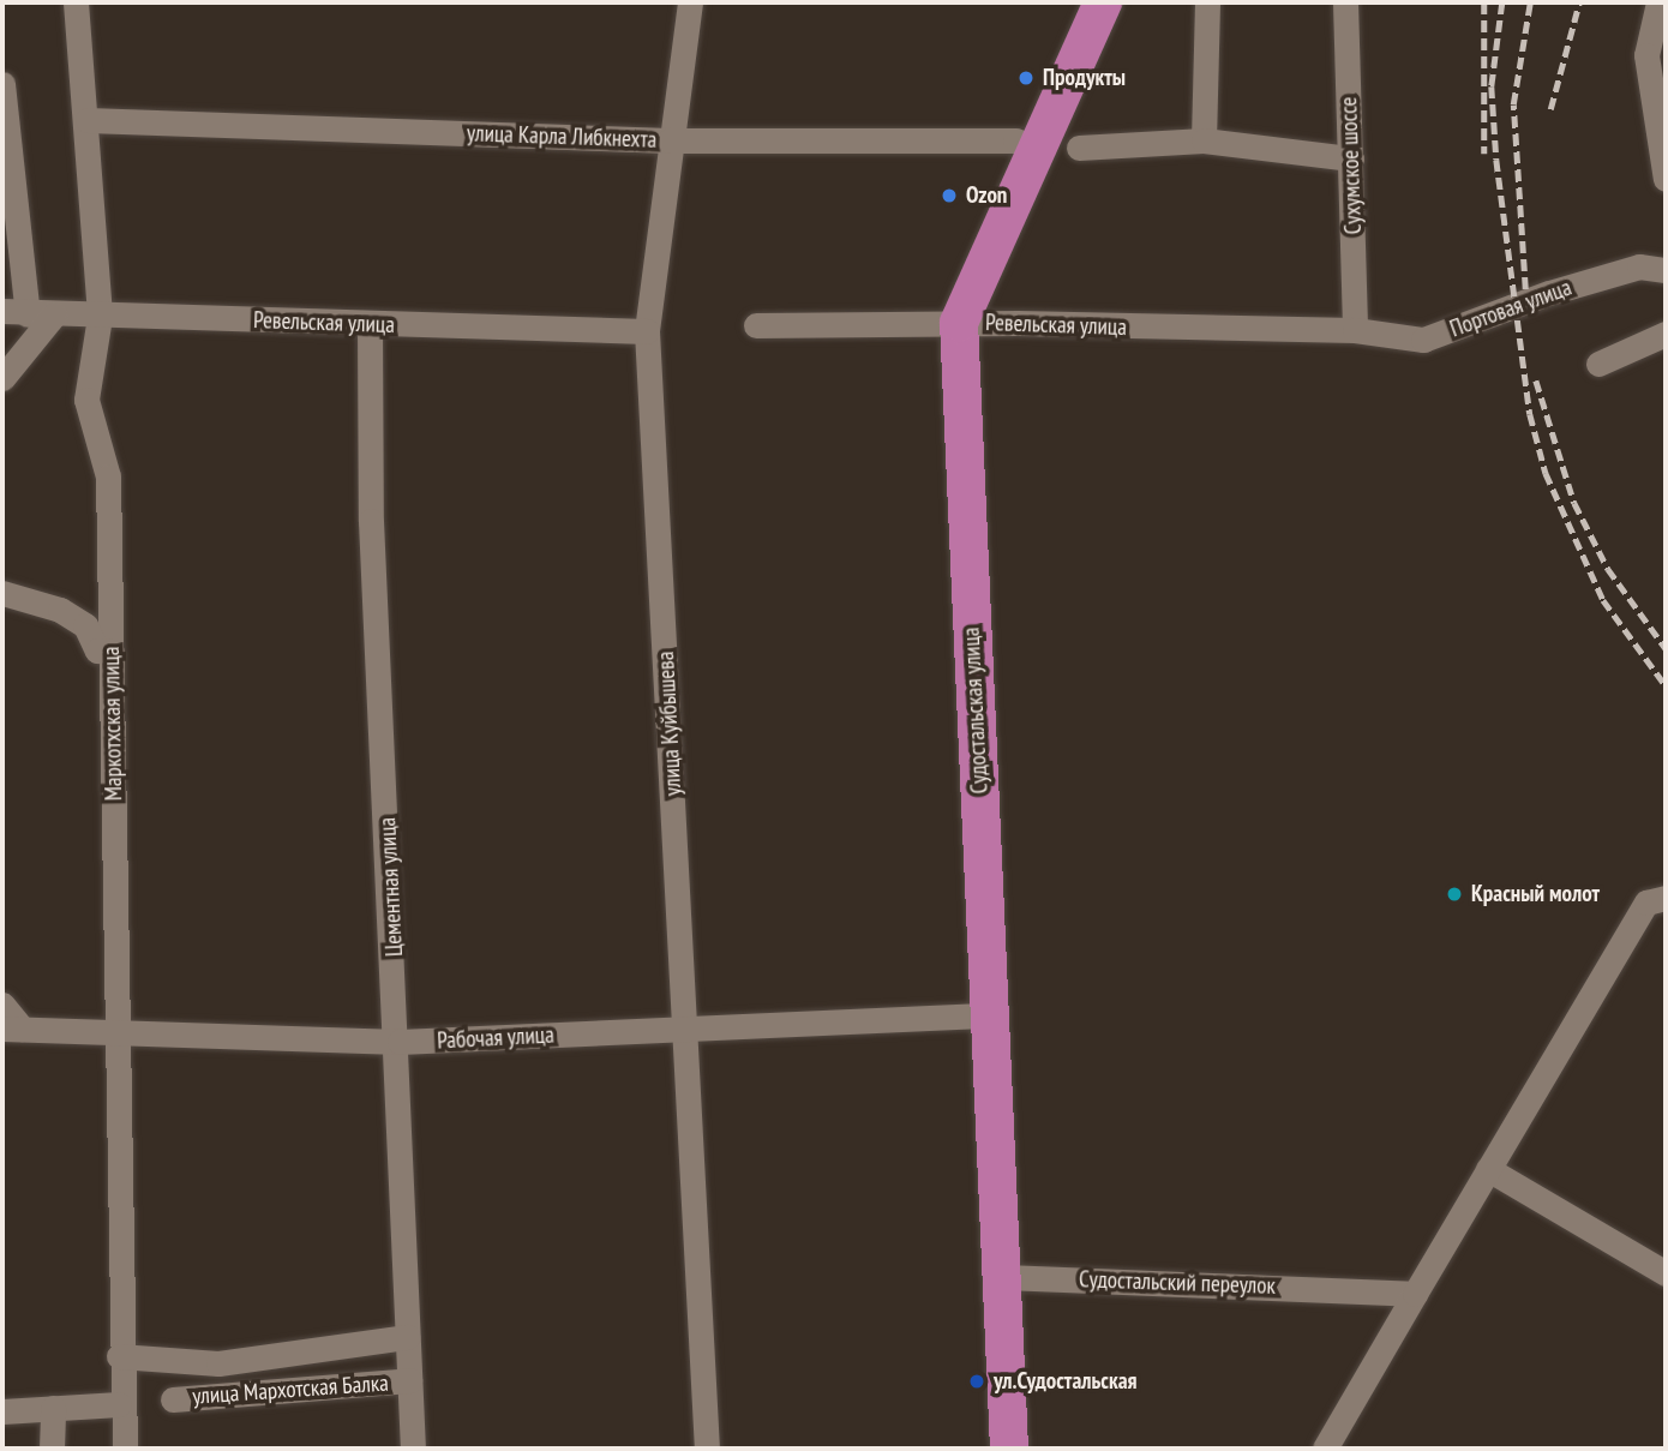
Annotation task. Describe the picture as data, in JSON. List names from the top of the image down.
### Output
{
  "streets": {
    "highway": ["Судостальская улица"],
    "street": [
      "улица Карла Либкнехта",
      "Сухумское шоссе",
      "Портовая улица",
      "Ревельская улица",
      "Маркотхская улица",
      "улица Куйбышева",
      "Цементная улица",
      "Рабочая улица",
      "Судостальский переулок",
      "улица Мархотская Балка"
    ]
  },
  "crossings": [
    ["улица Карла Либкнехта", "Судостальская улица"],
    ["улица Карла Либкнехта", "Маркотхская улица"],
    ["улица Карла Либкнехта", "улица Куйбышева"],
    ["Сухумское шоссе", "Портовая улица"],
    ["Сухумское шоссе", "Ревельская улица"],
    ["Портовая улица", "Ревельская улица"],
    ["Ревельская улица", "Судостальская улица"],
    ["Ревельская улица", "Маркотхская улица"],
    ["Ревельская улица", "улица Куйбышева"],
    ["Ревельская улица", "Цементная улица"],
    ["Судостальская улица", "Рабочая улица"],
    ["Судостальская улица", "Судостальский переулок"],
    ["Маркотхская улица", "Рабочая улица"],
    ["Маркотхская улица", "улица Мархотская Балка"],
    ["улица Куйбышева", "Рабочая улица"],
    ["Цементная улица", "Рабочая улица"],
    ["Цементная улица", "улица Мархотская Балка"]
  ],
  "places": [
    "Продукты",
    "Ozon",
    "Красный молот",
    "ул.Судостальская"
  ]
}
